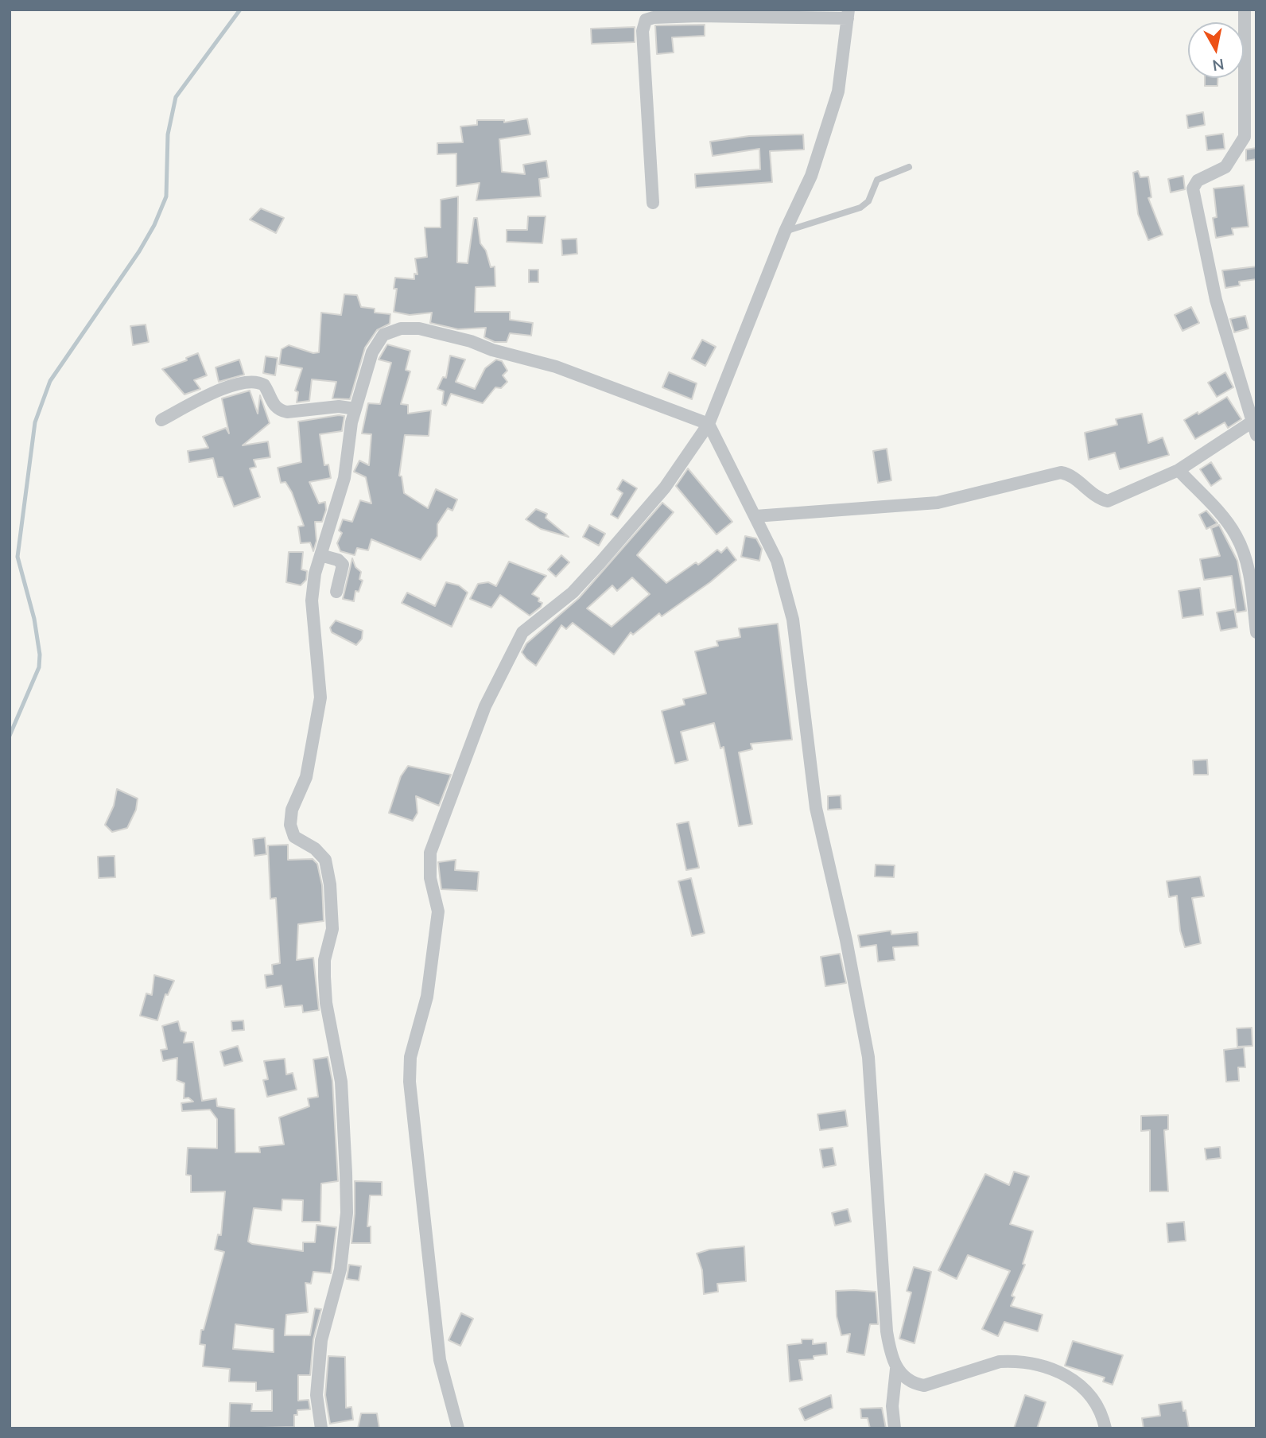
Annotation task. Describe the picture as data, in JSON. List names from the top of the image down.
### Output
{
  "north": "bottom"
}
